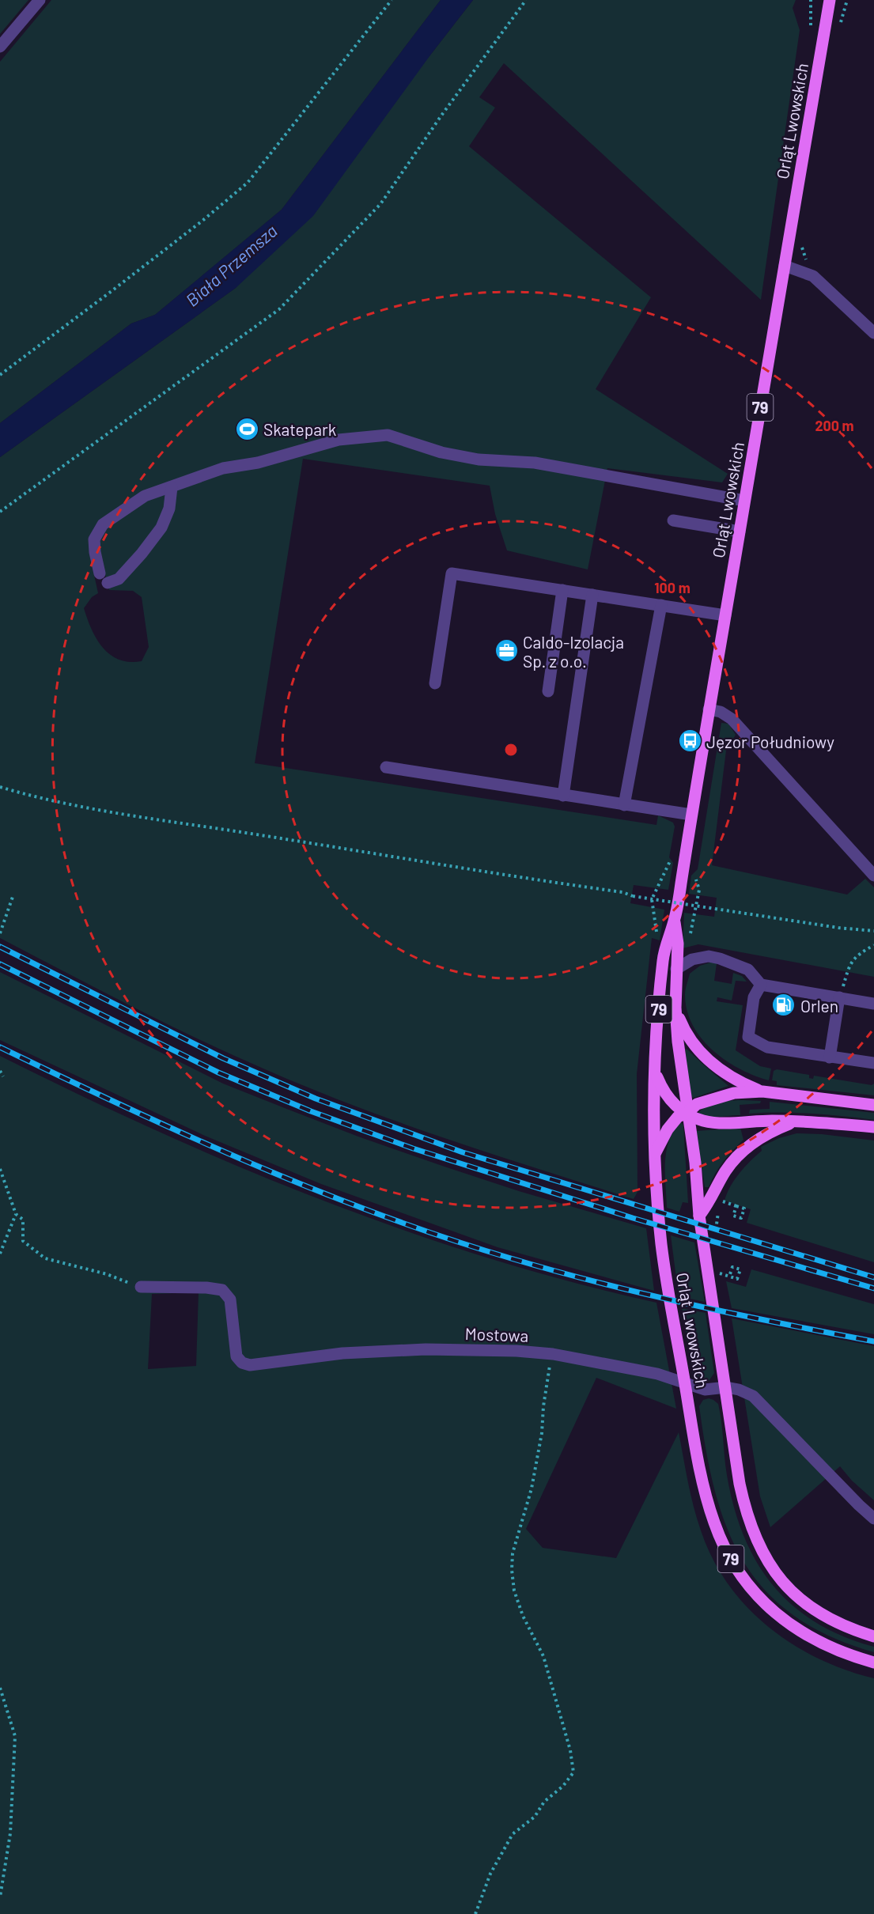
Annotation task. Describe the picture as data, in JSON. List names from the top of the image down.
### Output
{
  "streets": {
    "main road": ["Orląt Lwowskich", "79"],
    "street": ["Mostowa"]
  },
  "crossings": [
    ["Orląt Lwowskich", "Mostowa"]
  ],
  "water": ["Biała Przemsza"],
  "places": {
    "sports": ["Skatepark"],
    "office": ["Caldo-Izolacja Sp. z o.o."],
    "bus stop": ["Jęzor Południowy"],
    "fuel station": ["Orlen"]
  },
  "rings": ["200 m", "100 m"]
}
